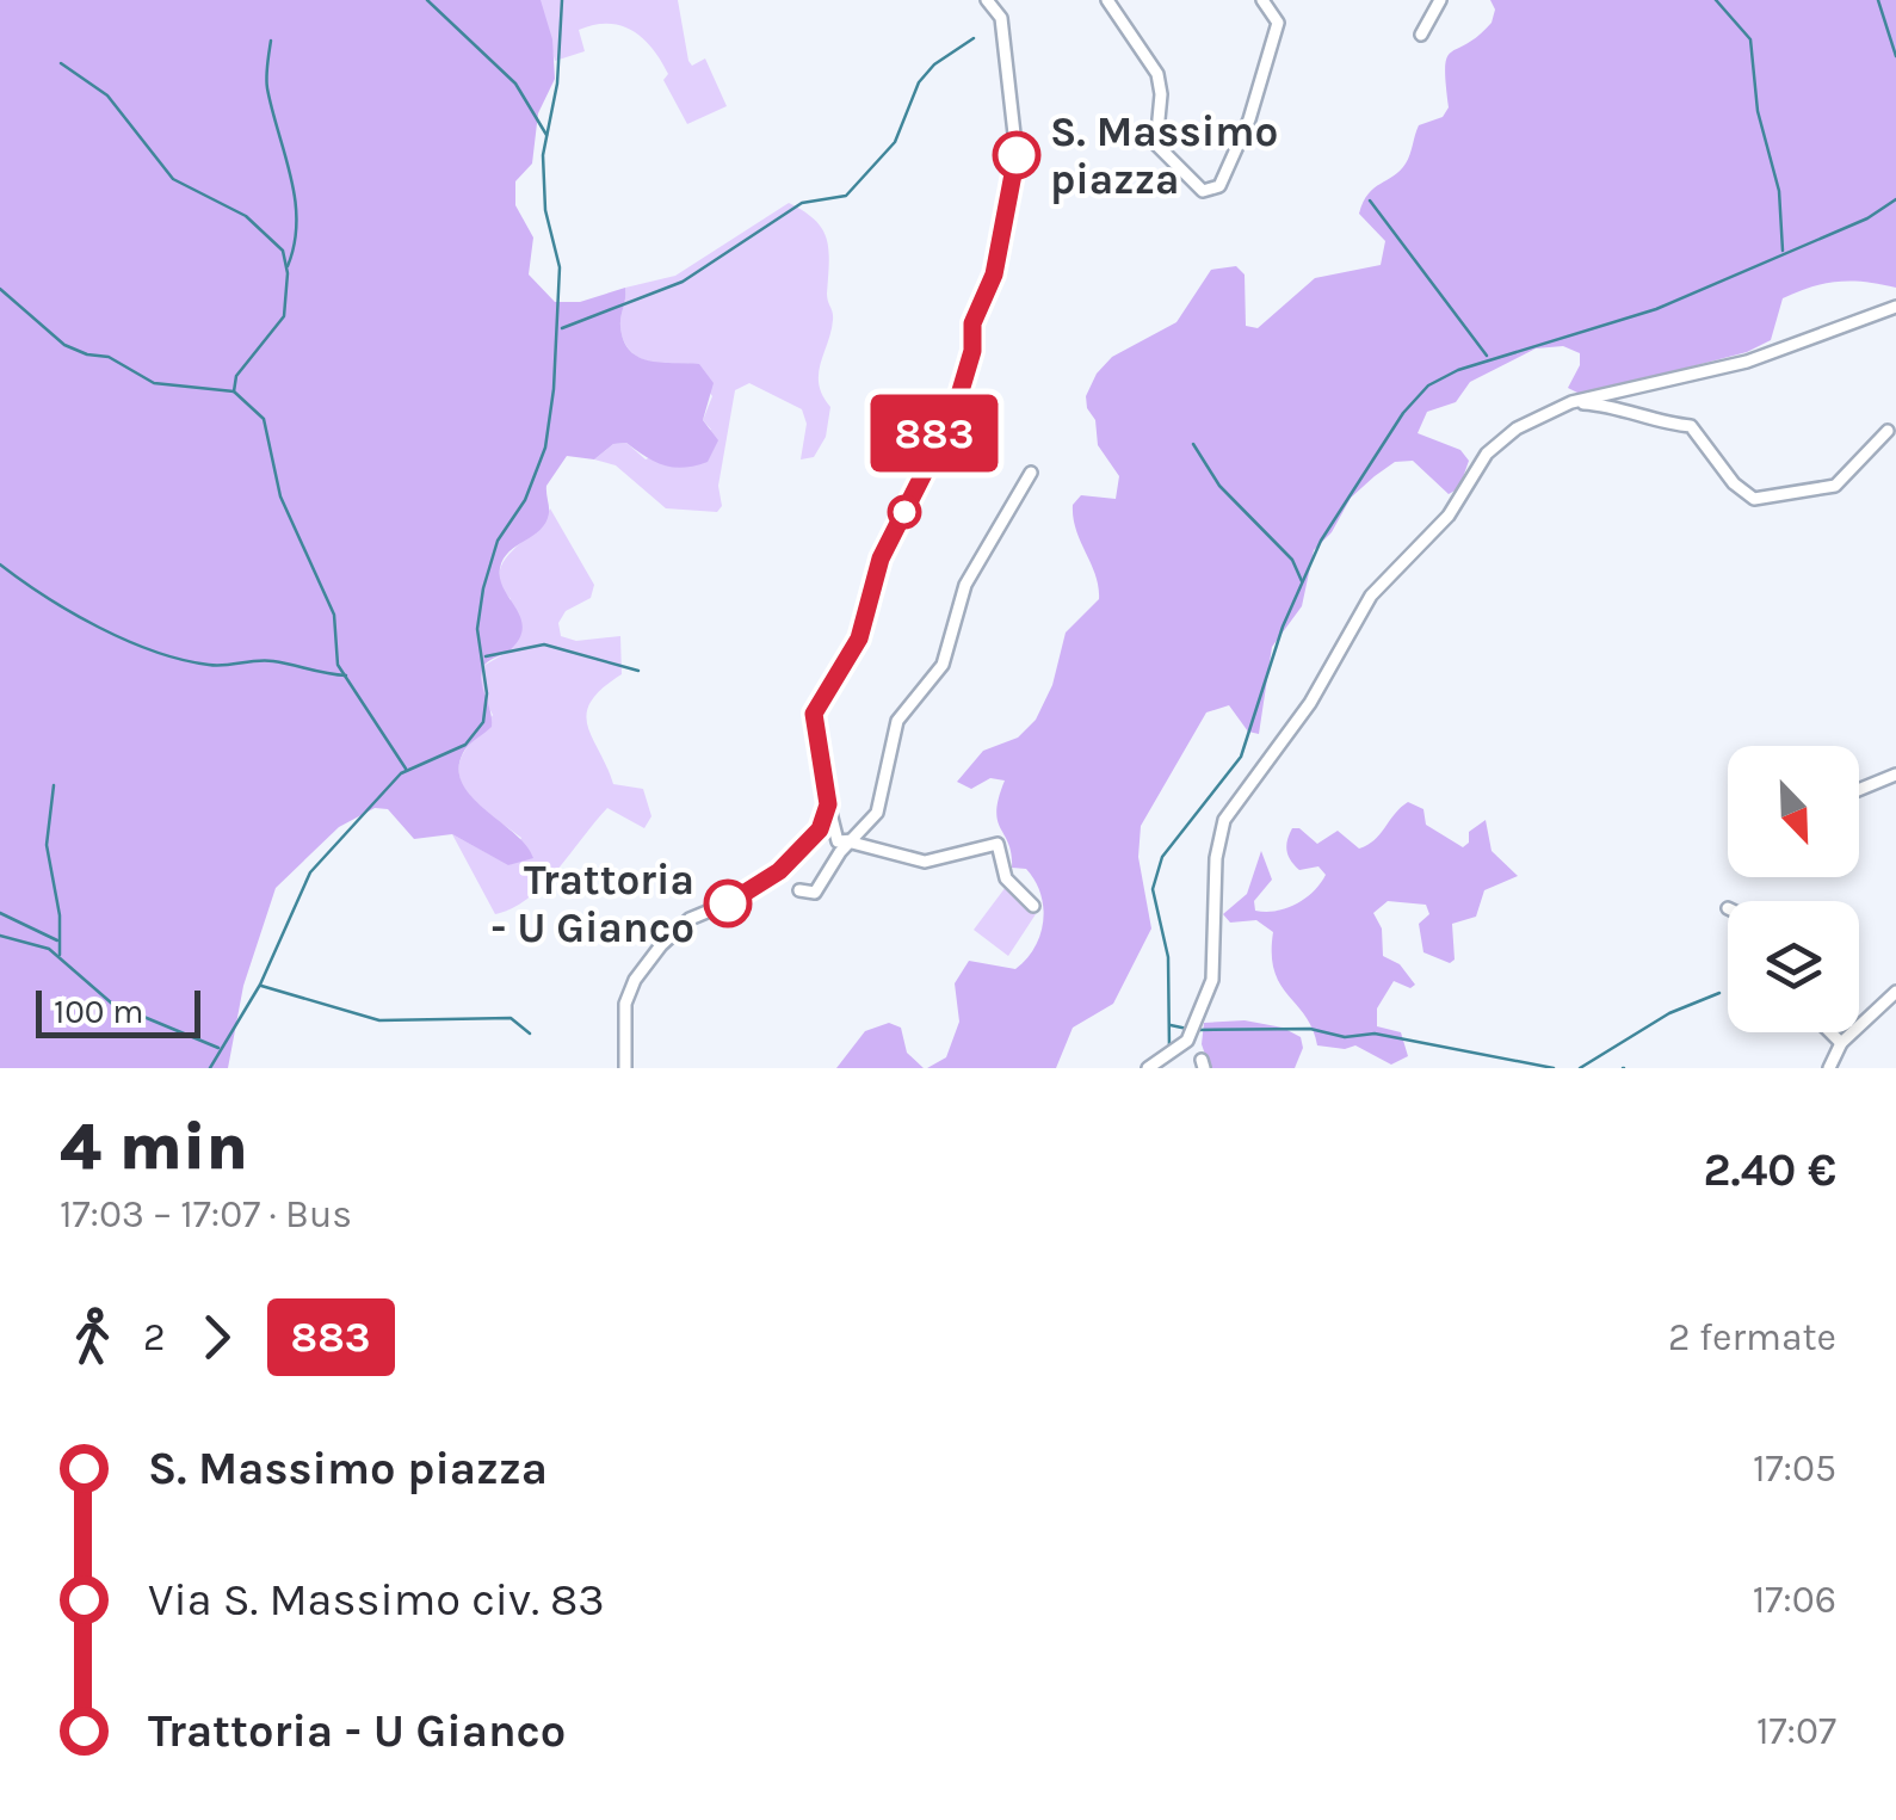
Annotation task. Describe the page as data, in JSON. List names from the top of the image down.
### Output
{
  "places": ["S. Massimo piazza", "Trattoria - U Gianco"],
  "lines": ["bus line 883"],
  "scale_bar": "100 m",
  "north": "bottom right",
  "page": {
    "on_map": "883",
    "scale": "100 m",
    "heading": ["4 min", "17:03 – 17:07 · Bus", "2.40 €"],
    "legs": ["2", "883", "2 fermate"],
    "list": [
      {
        "name": "S. Massimo piazza",
        "value": "17:05"
      },
      {
        "name": "Via S. Massimo civ. 83",
        "value": "17:06"
      },
      {
        "name": "Trattoria - U Gianco",
        "value": "17:07"
      }
    ]
  }
}
